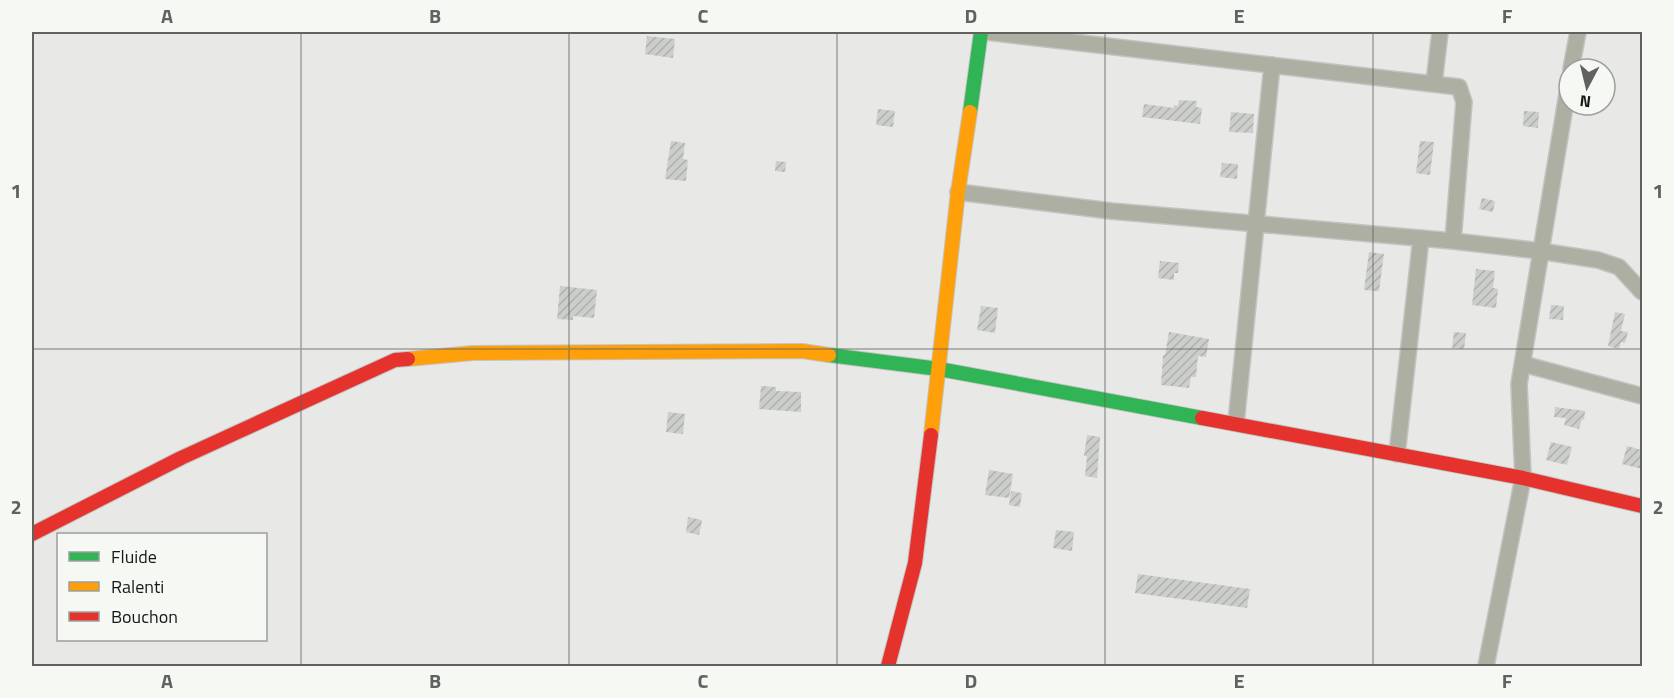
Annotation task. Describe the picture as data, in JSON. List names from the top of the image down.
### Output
{
  "legend": ["Fluide", "Ralenti", "Bouchon"],
  "north": "bottom",
  "grid": {
    "columns": [
      "A",
      "B",
      "C",
      "D",
      "E",
      "F"
    ],
    "rows": ["1", "2"]
  }
}
